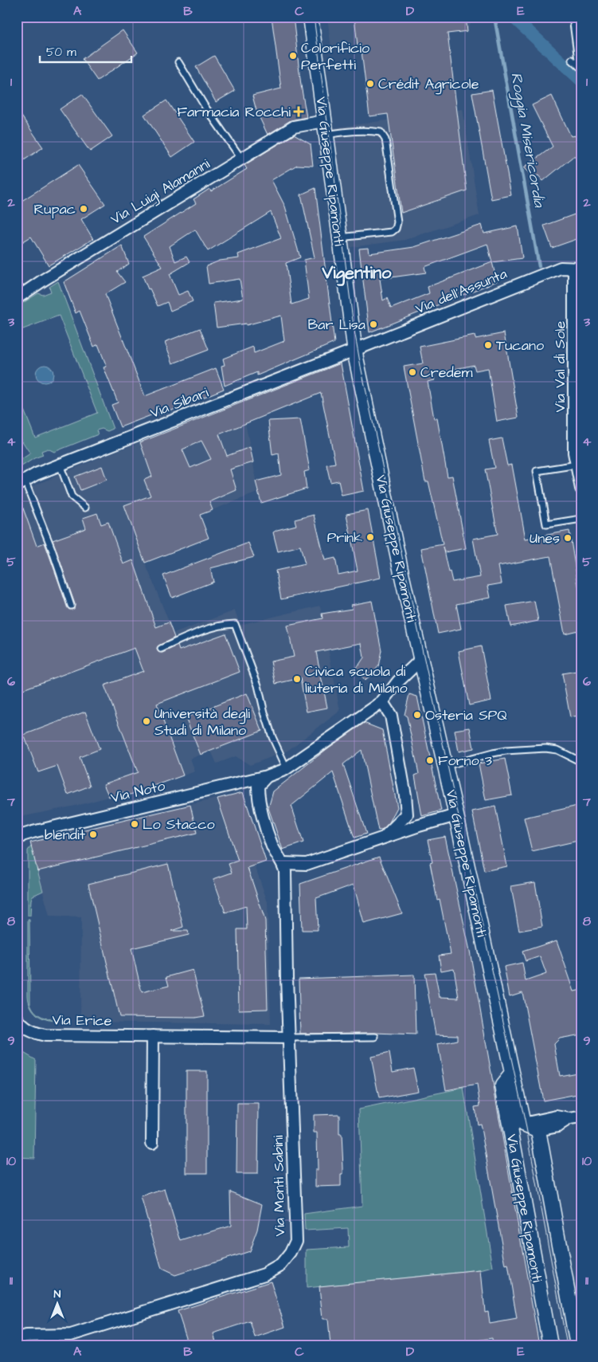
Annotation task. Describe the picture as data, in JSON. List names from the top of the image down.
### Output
{
  "streets": {
    "street": [
      "Via Giuseppe Ripamonti",
      "Via Luigi Alamanni",
      "Via dell'Assunta",
      "Via Val di Sole",
      "Via Sibari",
      "Via Noto",
      "Via Erice",
      "Via Monti Sabini"
    ]
  },
  "crossings": [
    ["Via Giuseppe Ripamonti", "Via Luigi Alamanni"],
    ["Via Giuseppe Ripamonti", "Via dell'Assunta"],
    ["Via Giuseppe Ripamonti", "Via Sibari"],
    ["Via Giuseppe Ripamonti", "Via Noto"],
    ["Via dell'Assunta", "Via Val di Sole"],
    ["Via dell'Assunta", "Via Sibari"]
  ],
  "districts": ["Vigentino"],
  "water": ["Roggia Misericordia"],
  "places": {
    "other": [
      "Colorificio Perfetti",
      "Crédit Agricole",
      "Rupac",
      "Bar Lisa",
      "Tucano",
      "Credem",
      "Prink",
      "Unes",
      "Civica scuola di liuteria di Milano",
      "Osteria SPQ",
      "Università degli Studi di Milano",
      "Forno 3",
      "Lo Stacco",
      "blendit"
    ],
    "health": ["Farmacia Rocchi"]
  },
  "scale_bar": "50 m",
  "north": "top",
  "grid": {
    "columns": [
      "A",
      "B",
      "C",
      "D",
      "E"
    ],
    "rows": [
      "1",
      "2",
      "3",
      "4",
      "5",
      "6",
      "7",
      "8",
      "9",
      "10",
      "11"
    ]
  }
}
